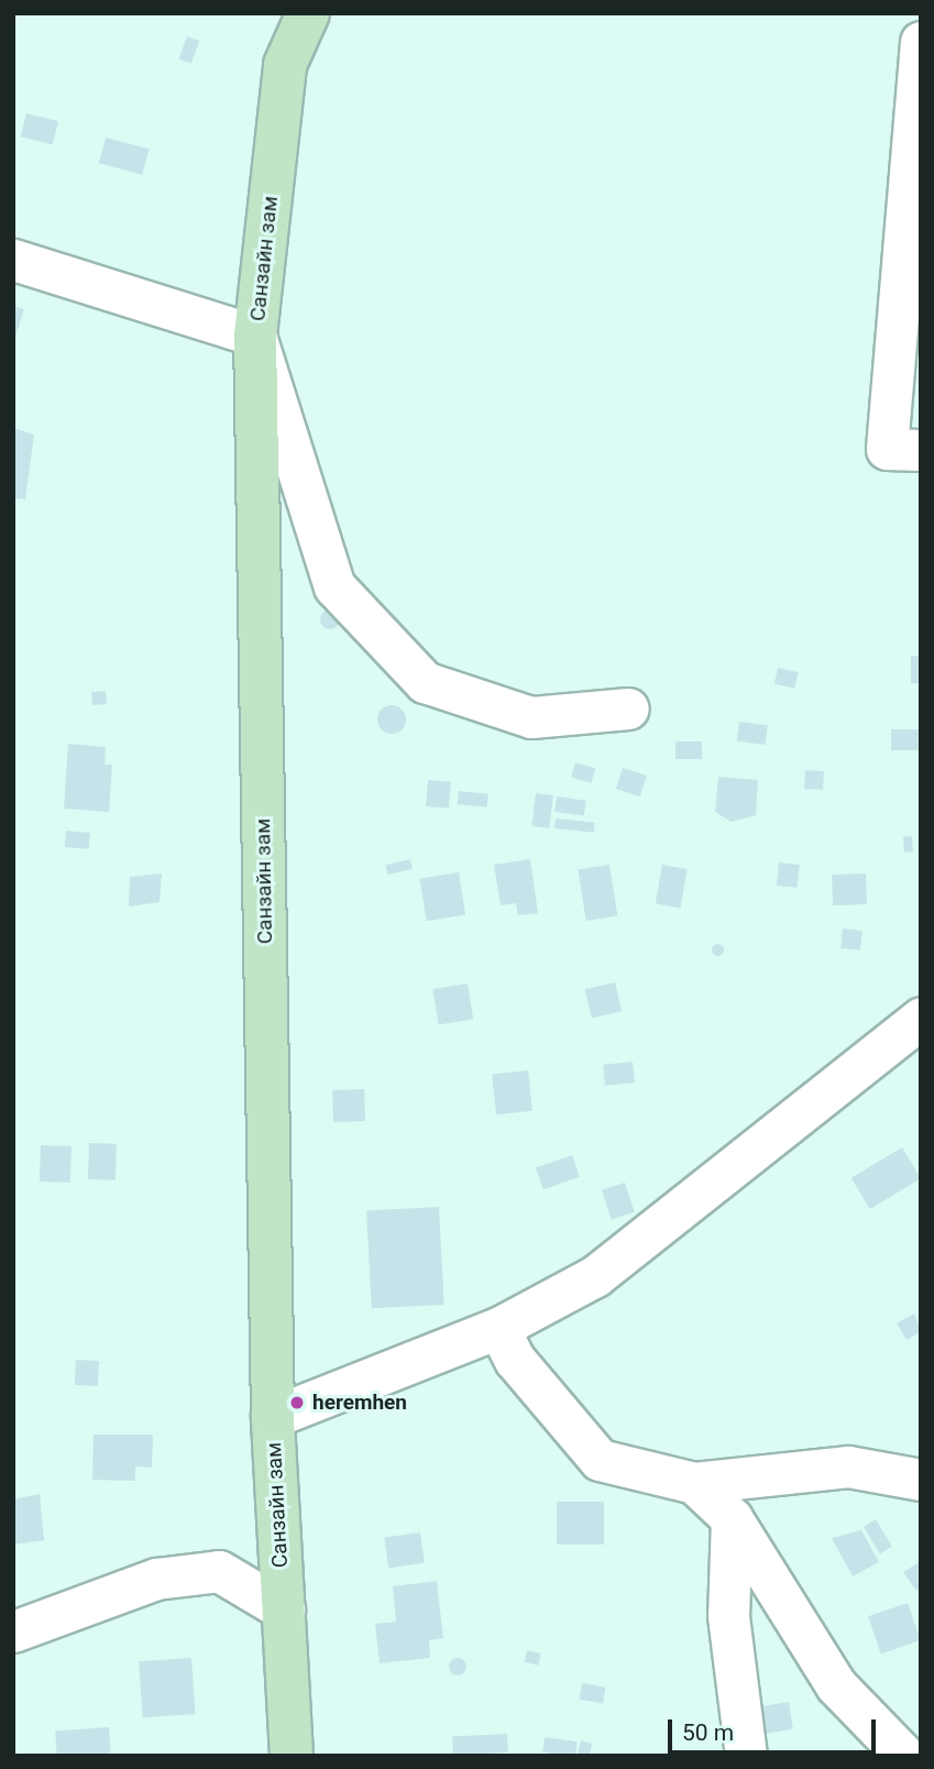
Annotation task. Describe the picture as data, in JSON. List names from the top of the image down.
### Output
{
  "streets": {
    "main road": ["Санзайн зам"]
  },
  "places": ["heremhen"],
  "scale_bar": "50 m"
}
